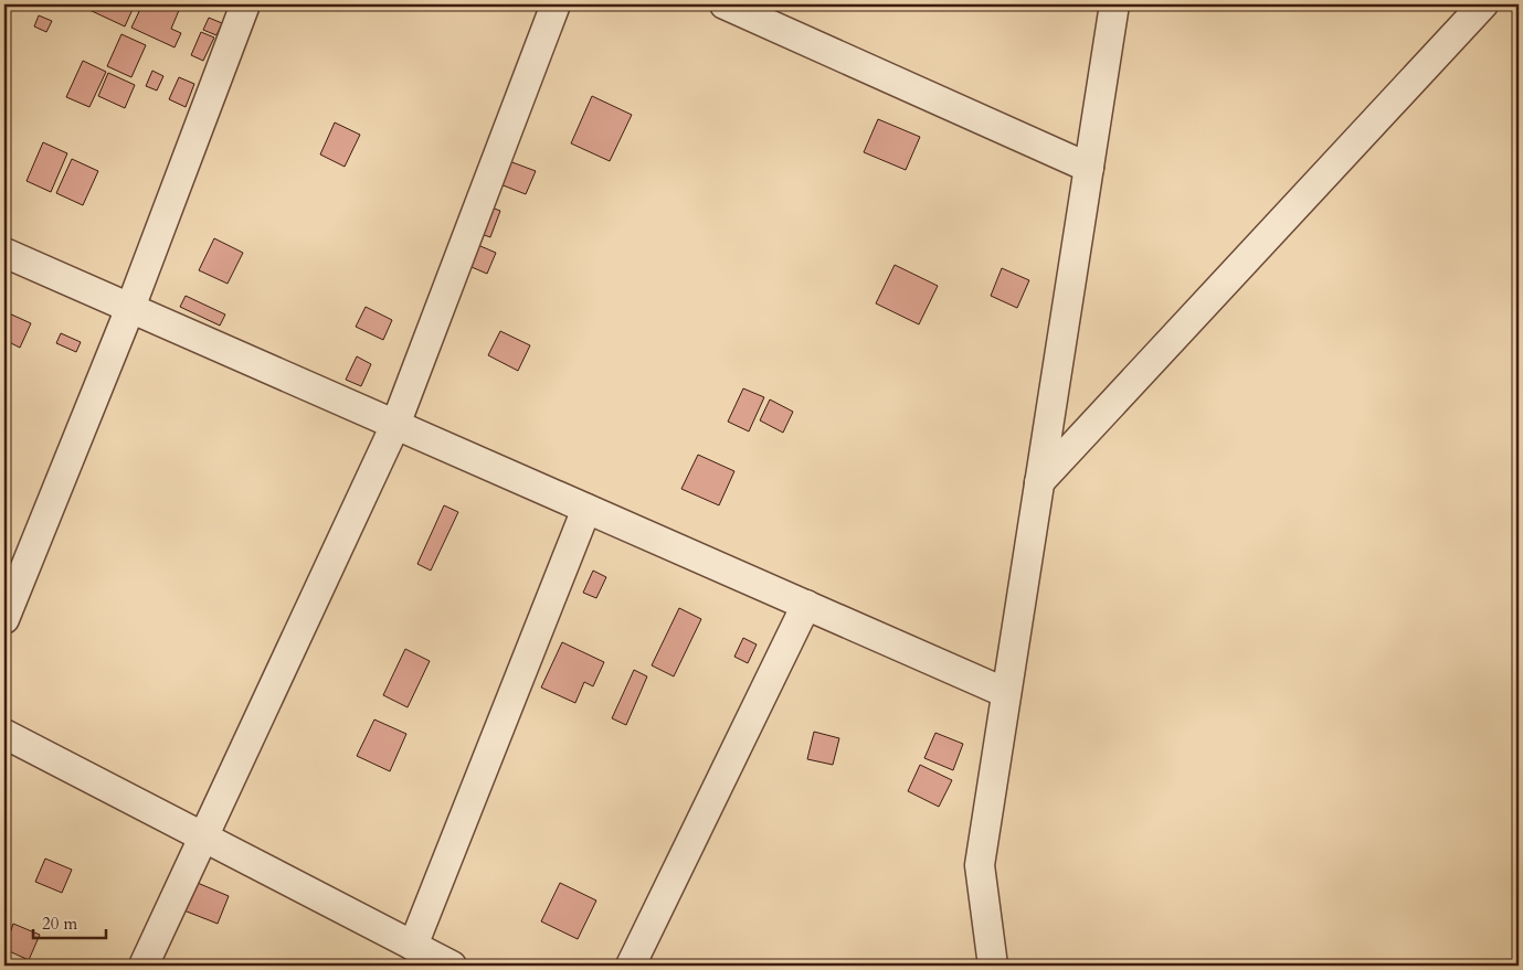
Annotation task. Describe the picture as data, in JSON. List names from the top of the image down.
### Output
{
  "scale_bar": "20 m"
}
